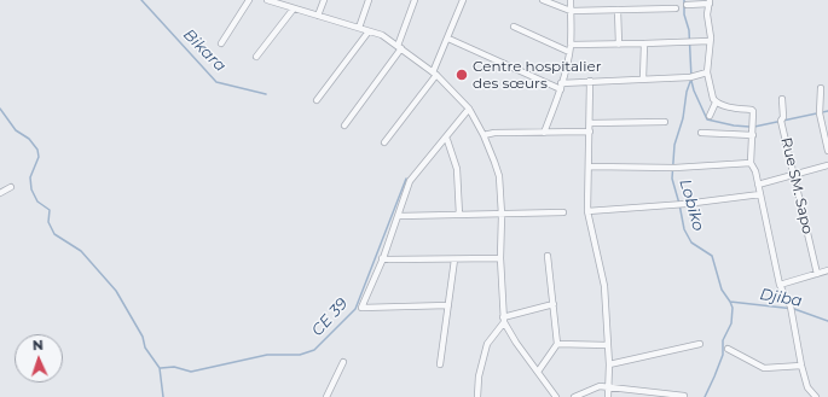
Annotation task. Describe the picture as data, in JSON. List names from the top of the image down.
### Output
{
  "streets": {
    "street": ["Rue SM. Sapo"]
  },
  "water": [
    "Bikara",
    "Lobiko",
    "Djiba",
    "CE 39"
  ],
  "places": ["Centre hospitalier des sœurs"],
  "north": "top"
}
